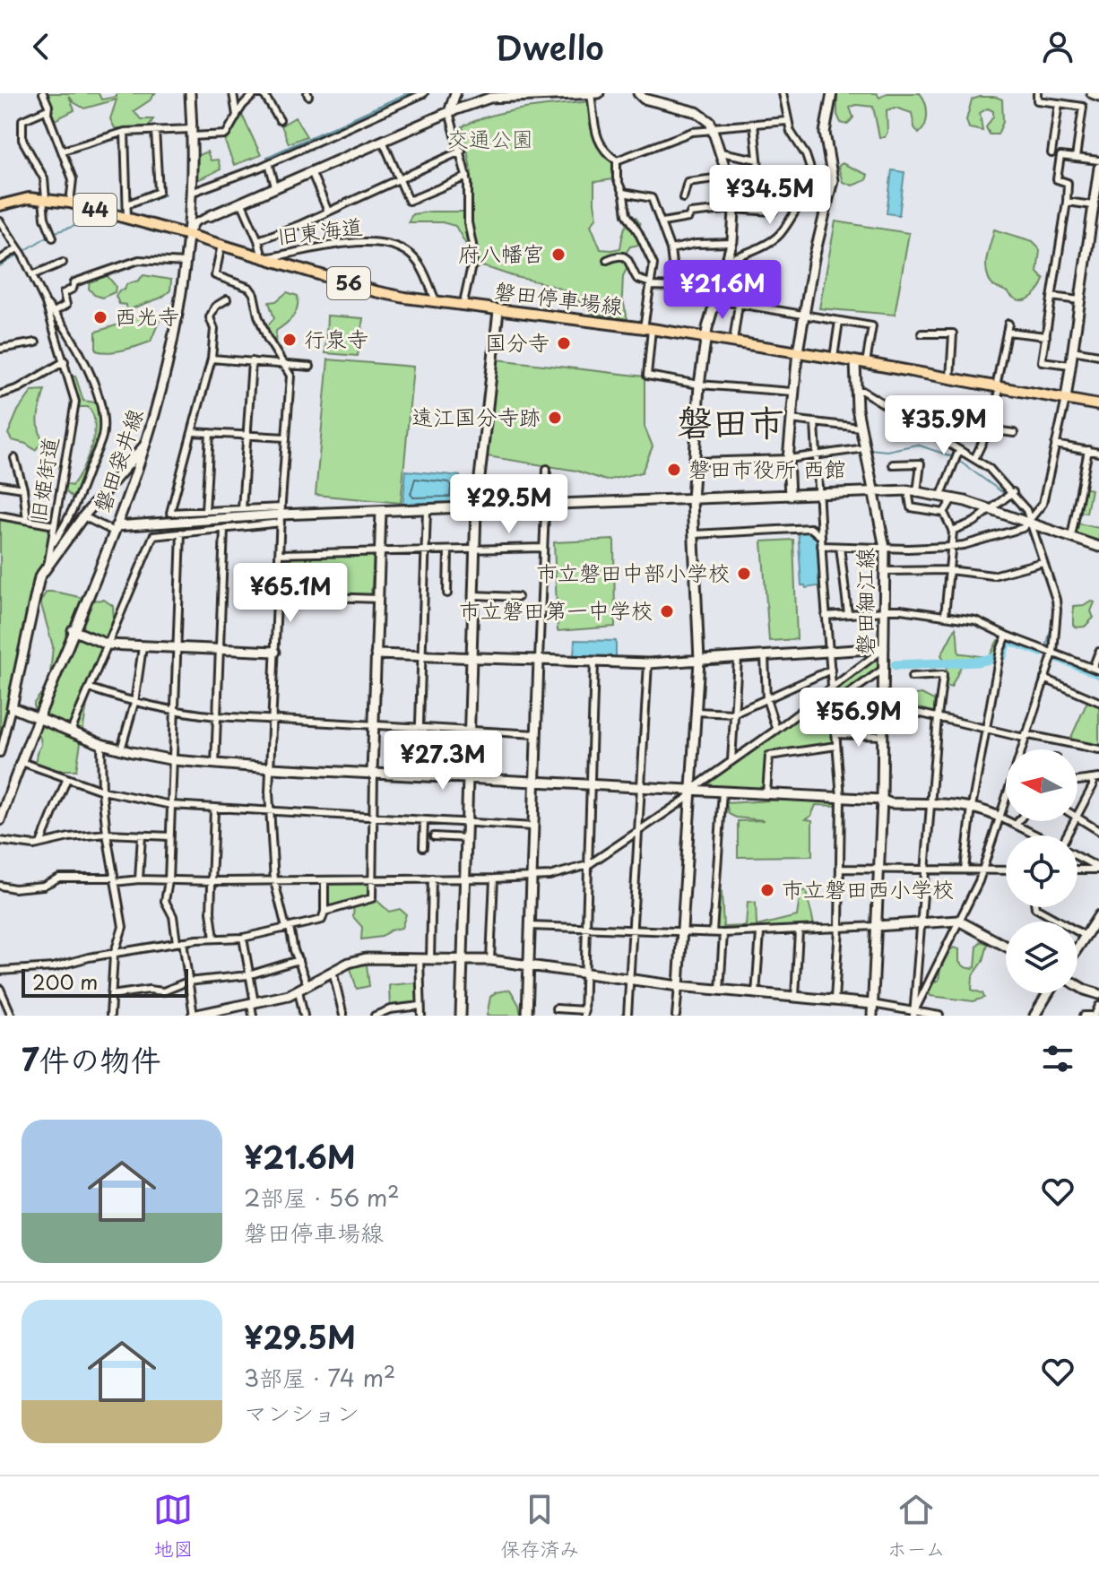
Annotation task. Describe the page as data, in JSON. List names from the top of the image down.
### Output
{
  "streets": {
    "main road": ["44", "56", "磐田停車場線"],
    "street": [
      "旧東海道",
      "磐田袋井線",
      "旧姫街道",
      "磐田細江線"
    ]
  },
  "crossings": [
    ["44", "磐田停車場線"],
    ["44", "磐田袋井線"],
    ["旧東海道", "磐田停車場線"],
    ["磐田停車場線", "磐田袋井線"],
    ["磐田停車場線", "磐田細江線"]
  ],
  "districts": ["磐田市"],
  "parks": ["交通公園"],
  "places": [
    "府八幡宮",
    "西光寺",
    "行泉寺",
    "国分寺",
    "遠江国分寺跡",
    "磐田市役所 西館",
    "市立磐田中部小学校",
    "市立磐田第一中学校",
    "市立磐田西小学校"
  ],
  "scale_bar": "200 m",
  "north": "left",
  "page": {
    "header": "Dwello",
    "price": [
      "¥34.5M",
      "¥21.6M",
      "¥35.9M",
      "¥29.5M",
      "¥65.1M",
      "¥56.9M",
      "¥27.3M"
    ],
    "scale": "200 m",
    "heading": "7件の物件",
    "list": [
      {
        "name": "¥21.6M",
        "note": "2部屋 · 56 m² · 磐田停車場線"
      },
      {
        "name": "¥29.5M",
        "note": "3部屋 · 74 m² · マンション"
      }
    ],
    "tabs": ["地図", "保存済み", "ホーム"]
  }
}
